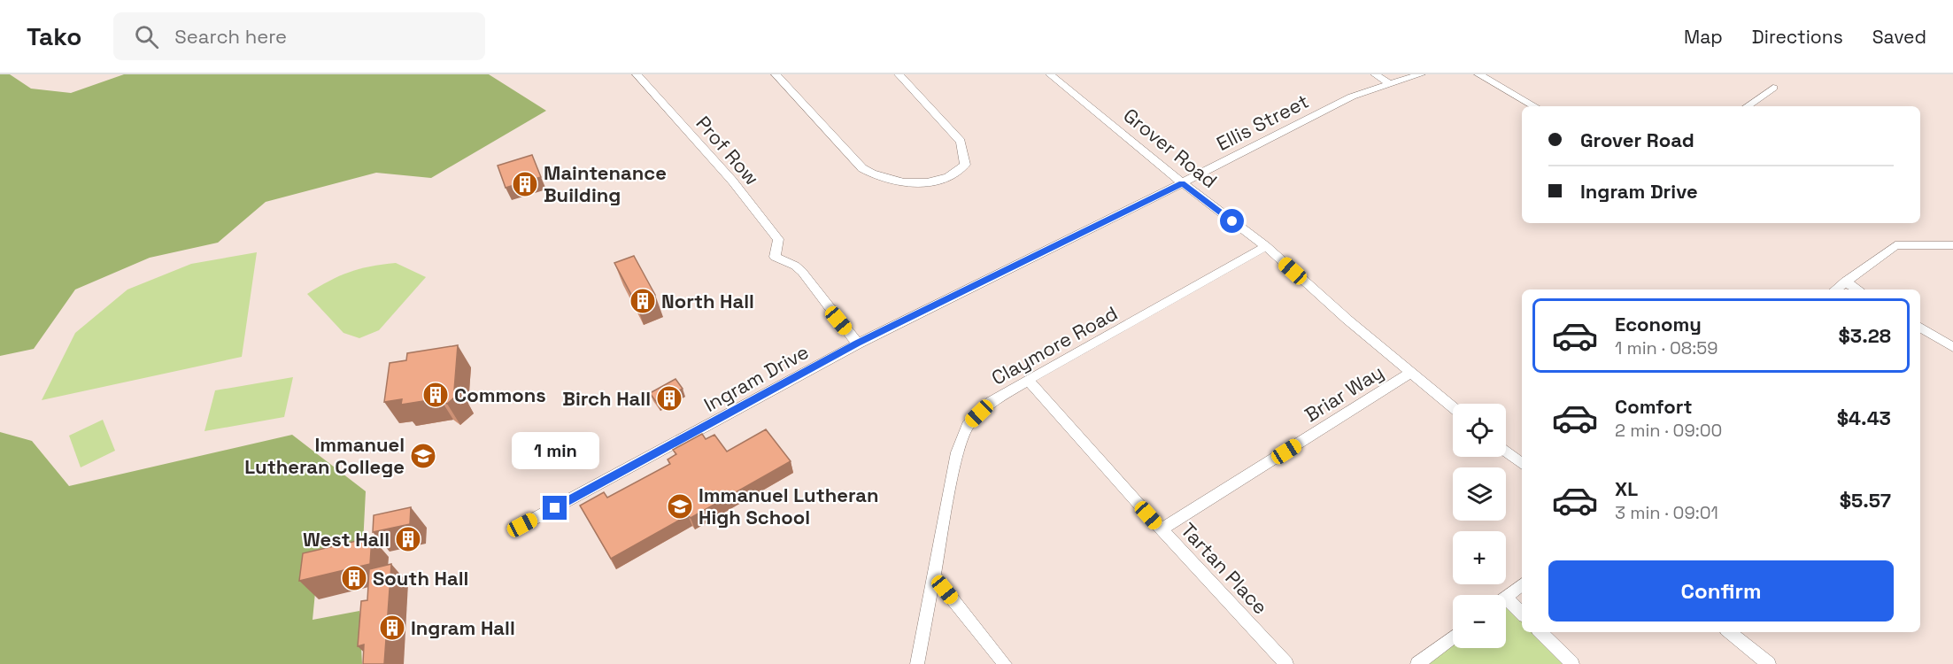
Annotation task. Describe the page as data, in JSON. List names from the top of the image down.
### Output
{
  "streets": {
    "street": [
      "Ellis Street",
      "Grover Road",
      "Prof Row",
      "Claymore Road",
      "Ingram Drive",
      "Briar Way",
      "Tartan Place"
    ]
  },
  "crossings": [
    ["Ellis Street", "Grover Road"],
    ["Ellis Street", "Ingram Drive"],
    ["Grover Road", "Claymore Road"],
    ["Grover Road", "Ingram Drive"],
    ["Grover Road", "Briar Way"],
    ["Prof Row", "Ingram Drive"],
    ["Claymore Road", "Tartan Place"],
    ["Briar Way", "Tartan Place"]
  ],
  "places": {
    "building": [
      "Maintenance Building",
      "North Hall",
      "Commons",
      "Birch Hall",
      "West Hall",
      "South Hall",
      "Ingram Hall"
    ],
    "school or university": ["Immanuel Lutheran College", "Immanuel Lutheran High School"]
  },
  "page": {
    "header": "Tako",
    "search": "Search here",
    "nav": ["Map", "Directions", "Saved"],
    "banner": ["Grover Road", "Ingram Drive"],
    "list": [
      {
        "name": "Economy",
        "note": "1 min · 08:59",
        "value": "$3.28"
      },
      {
        "name": "Comfort",
        "note": "2 min · 09:00",
        "value": "$4.43"
      },
      {
        "name": "XL",
        "note": "3 min · 09:01",
        "value": "$5.57"
      }
    ],
    "map_buttons": ["+", "−"],
    "bubble": "1 min",
    "buttons": "Confirm"
  }
}
